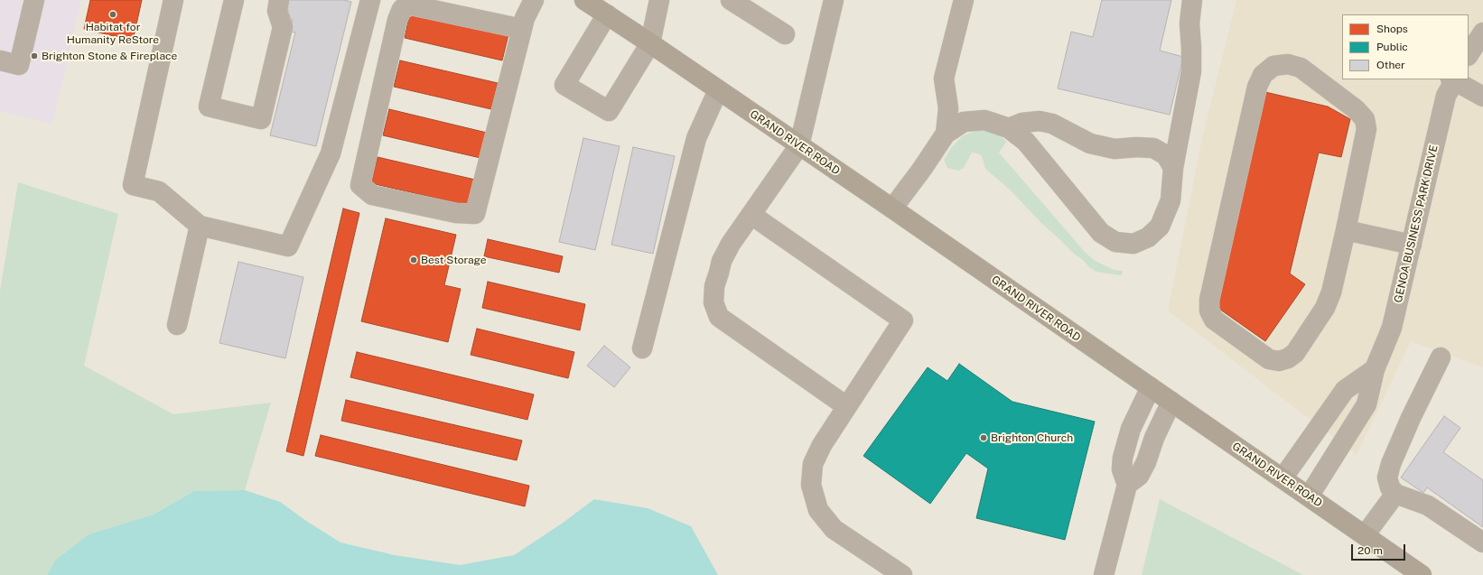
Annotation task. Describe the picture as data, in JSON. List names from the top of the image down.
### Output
{
  "streets": {
    "main road": ["GRAND RIVER ROAD"],
    "street": ["GENOA BUSINESS PARK DRIVE"]
  },
  "crossings": [
    ["GRAND RIVER ROAD", "GENOA BUSINESS PARK DRIVE"]
  ],
  "places": [
    "Habitat for Humanity ReStore",
    "Brighton Stone & Fireplace",
    "Best Storage",
    "Brighton Church"
  ],
  "legend": ["Shops", "Public", "Other"],
  "scale_bar": "20 m"
}
